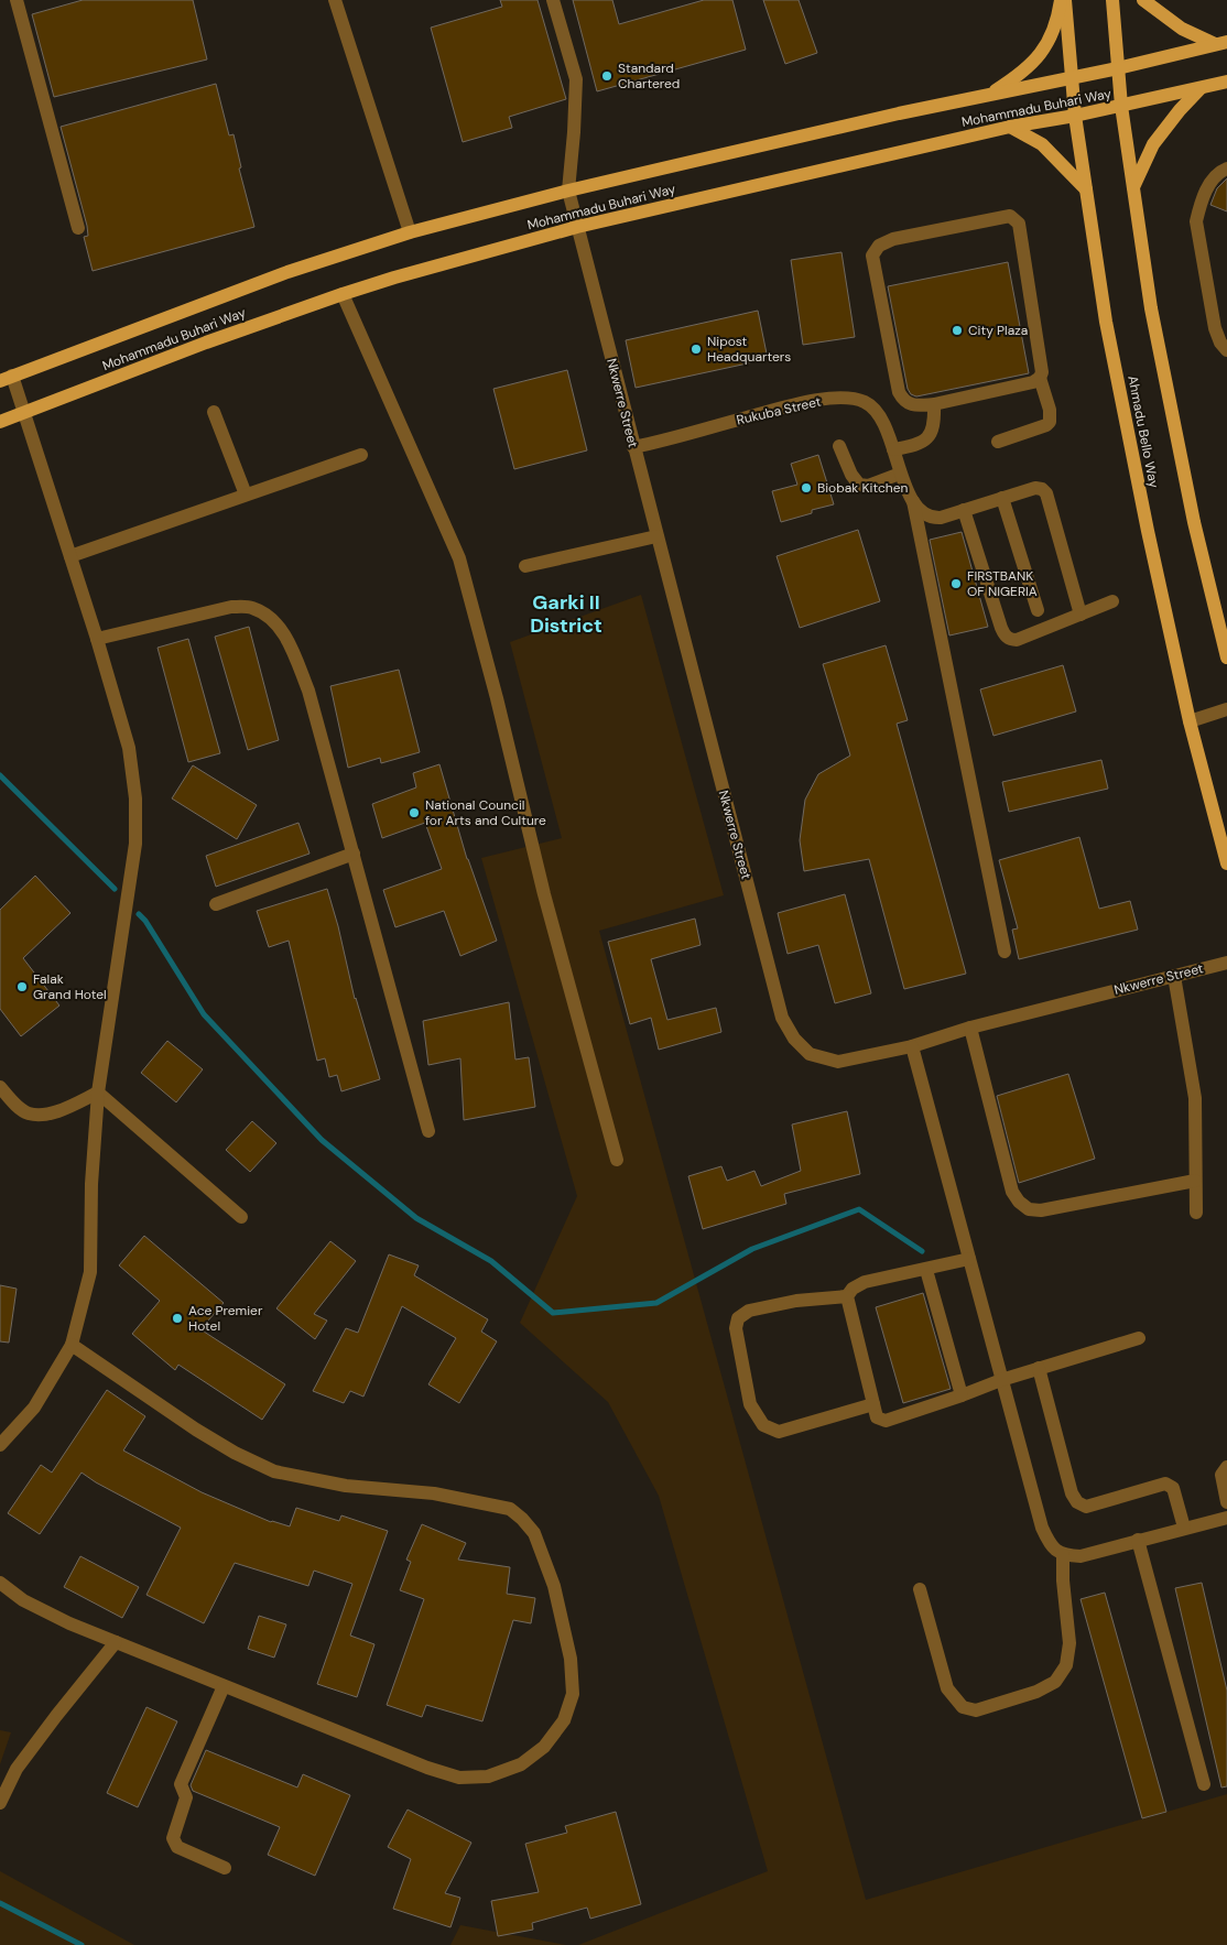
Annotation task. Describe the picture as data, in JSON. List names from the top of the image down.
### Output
{
  "streets": {
    "main road": ["Mohammadu Buhari Way", "Ahmadu Bello Way"],
    "street": ["Nkwerre Street", "Rukuba Street"]
  },
  "crossings": [
    ["Mohammadu Buhari Way", "Nkwerre Street"],
    ["Mohammadu Buhari Way", "Ahmadu Bello Way"],
    ["Nkwerre Street", "Rukuba Street"]
  ],
  "districts": ["Garki II District"],
  "places": [
    "Standard Chartered",
    "City Plaza",
    "Nipost Headquarters",
    "Biobak Kitchen",
    "FIRSTBANK OF NIGERIA",
    "National Council for Arts and Culture",
    "Falak Grand Hotel",
    "Ace Premier Hotel"
  ]
}
